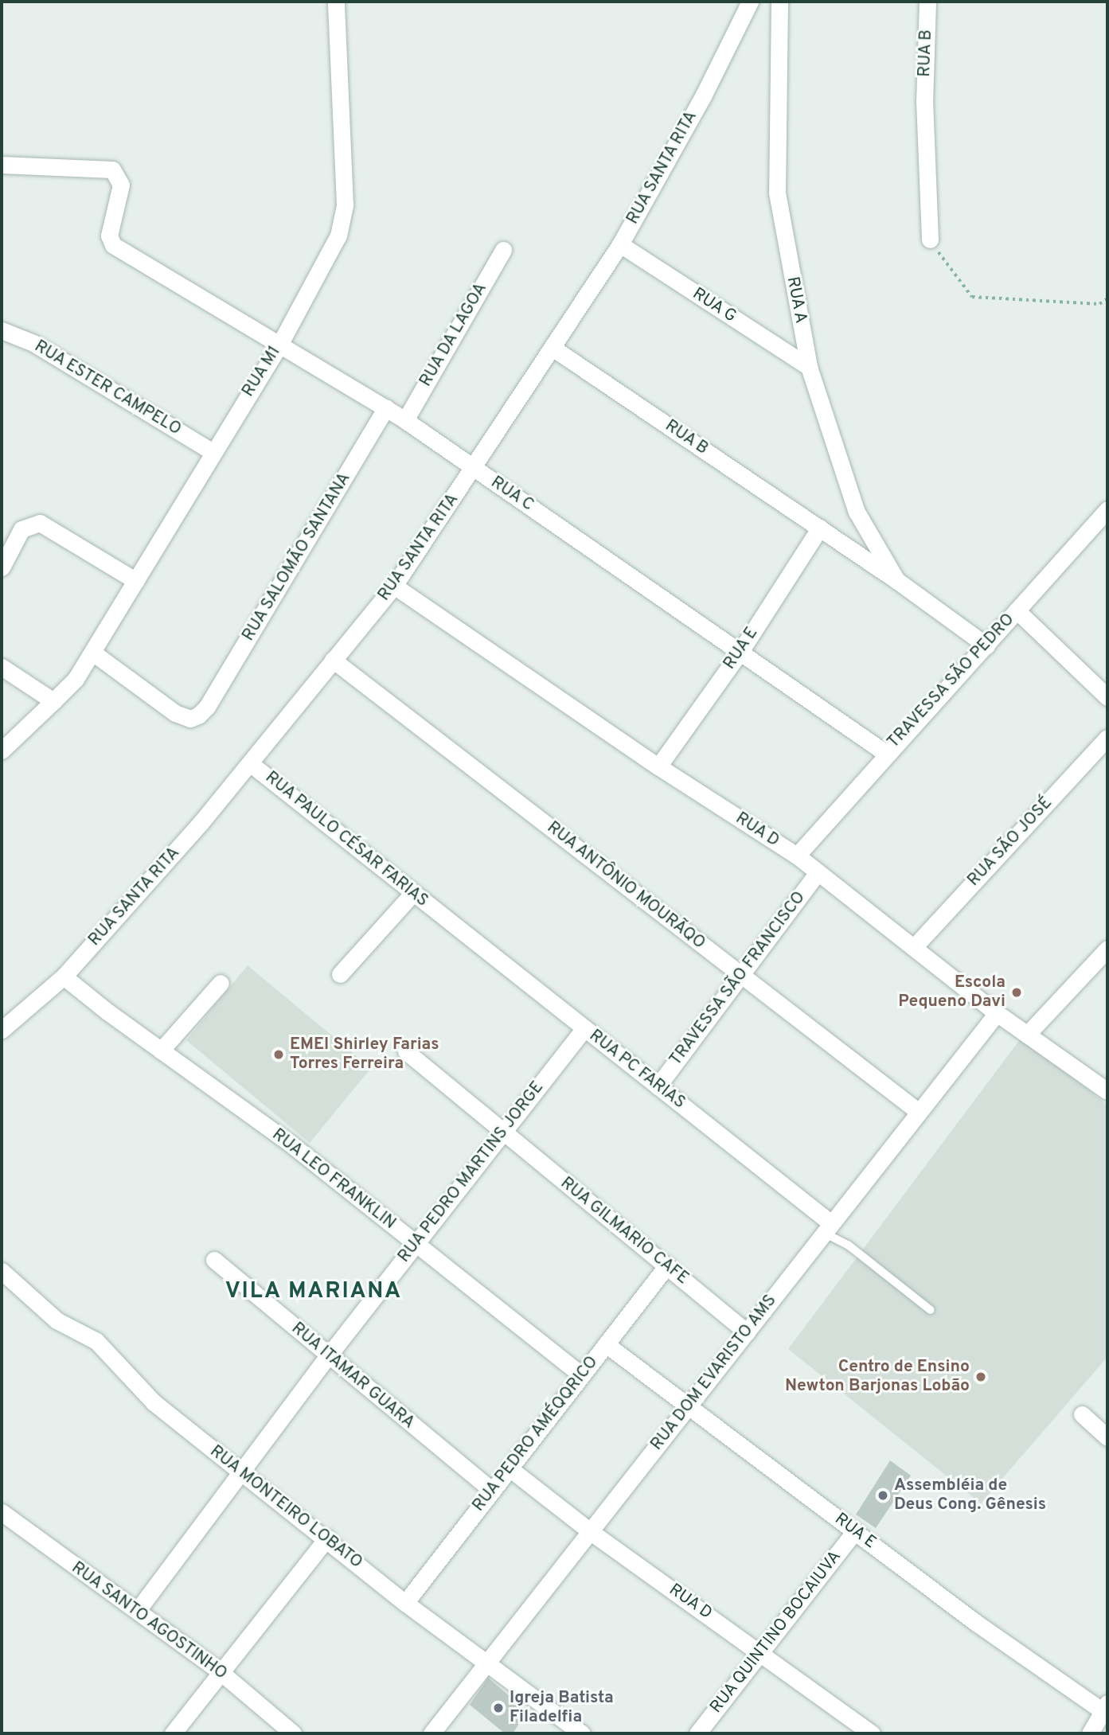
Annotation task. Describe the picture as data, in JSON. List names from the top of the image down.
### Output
{
  "streets": {
    "street": [
      "RUA B",
      "RUA SANTA RITA",
      "RUA A",
      "RUA G",
      "RUA DA LAGOA",
      "RUA M1",
      "RUA ESTER CAMPELO",
      "RUA C",
      "RUA SALOMÃO SANTANA",
      "RUA E",
      "TRAVESSA SÃO PEDRO",
      "RUA D",
      "RUA PAULO CÉSAR FARIAS",
      "RUA SÃO JOSÉ",
      "RUA ANTÔNIO MOURÃQO",
      "TRAVESSA SÃO FRANCISCO",
      "RUA PC FARIAS",
      "RUA PEDRO MARTINS JORGE",
      "RUA LEO FRANKLIN",
      "RUA GILMARIO CAFE",
      "RUA DOM EVARISTO AMS",
      "RUA ITAMAR GUARA",
      "RUA PEDRO AMÉQQRICO",
      "RUA MONTEIRO LOBATO",
      "RUA SANTO AGOSTINHO",
      "RUA QUINTINO BOCAIUVA"
    ]
  },
  "crossings": [
    ["RUA B", "RUA SANTA RITA"],
    ["RUA B", "RUA A"],
    ["RUA B", "RUA E"],
    ["RUA SANTA RITA", "RUA G"],
    ["RUA SANTA RITA", "RUA C"],
    ["RUA SANTA RITA", "RUA D"],
    ["RUA SANTA RITA", "RUA PAULO CÉSAR FARIAS"],
    ["RUA SANTA RITA", "RUA ANTÔNIO MOURÃQO"],
    ["RUA SANTA RITA", "RUA LEO FRANKLIN"],
    ["RUA A", "RUA G"],
    ["RUA A", "RUA E"],
    ["RUA A", "TRAVESSA SÃO PEDRO"],
    ["RUA DA LAGOA", "RUA C"],
    ["RUA M1", "RUA ESTER CAMPELO"],
    ["RUA M1", "RUA C"],
    ["RUA M1", "RUA SALOMÃO SANTANA"],
    ["RUA C", "RUA SALOMÃO SANTANA"],
    ["RUA C", "RUA E"],
    ["RUA C", "TRAVESSA SÃO PEDRO"],
    ["RUA E", "RUA D"],
    ["RUA E", "RUA DOM EVARISTO AMS"],
    ["RUA E", "RUA PEDRO AMÉQQRICO"],
    ["RUA E", "RUA QUINTINO BOCAIUVA"],
    ["TRAVESSA SÃO PEDRO", "RUA D"],
    ["RUA D", "RUA SÃO JOSÉ"],
    ["RUA D", "TRAVESSA SÃO FRANCISCO"],
    ["RUA D", "RUA DOM EVARISTO AMS"],
    ["RUA D", "RUA PEDRO AMÉQQRICO"],
    ["RUA D", "RUA QUINTINO BOCAIUVA"],
    ["RUA PAULO CÉSAR FARIAS", "RUA PC FARIAS"],
    ["RUA ANTÔNIO MOURÃQO", "TRAVESSA SÃO FRANCISCO"],
    ["RUA ANTÔNIO MOURÃQO", "RUA DOM EVARISTO AMS"],
    ["TRAVESSA SÃO FRANCISCO", "RUA PC FARIAS"],
    ["RUA PC FARIAS", "RUA PEDRO MARTINS JORGE"],
    ["RUA PC FARIAS", "RUA DOM EVARISTO AMS"],
    ["RUA PEDRO MARTINS JORGE", "RUA LEO FRANKLIN"],
    ["RUA PEDRO MARTINS JORGE", "RUA GILMARIO CAFE"],
    ["RUA PEDRO MARTINS JORGE", "RUA ITAMAR GUARA"],
    ["RUA PEDRO MARTINS JORGE", "RUA MONTEIRO LOBATO"],
    ["RUA PEDRO MARTINS JORGE", "RUA SANTO AGOSTINHO"],
    ["RUA LEO FRANKLIN", "RUA PEDRO AMÉQQRICO"],
    ["RUA GILMARIO CAFE", "RUA DOM EVARISTO AMS"],
    ["RUA GILMARIO CAFE", "RUA PEDRO AMÉQQRICO"],
    ["RUA DOM EVARISTO AMS", "RUA MONTEIRO LOBATO"],
    ["RUA ITAMAR GUARA", "RUA PEDRO AMÉQQRICO"],
    ["RUA PEDRO AMÉQQRICO", "RUA MONTEIRO LOBATO"]
  ],
  "districts": ["VILA MARIANA"],
  "places": [
    "Escola Pequeno Davi",
    "EMEI Shirley Farias Torres Ferreira",
    "Centro de Ensino Newton Barjonas Lobão",
    "Assembléia de Deus Cong. Gênesis",
    "Igreja Batista Filadelfia"
  ]
}
